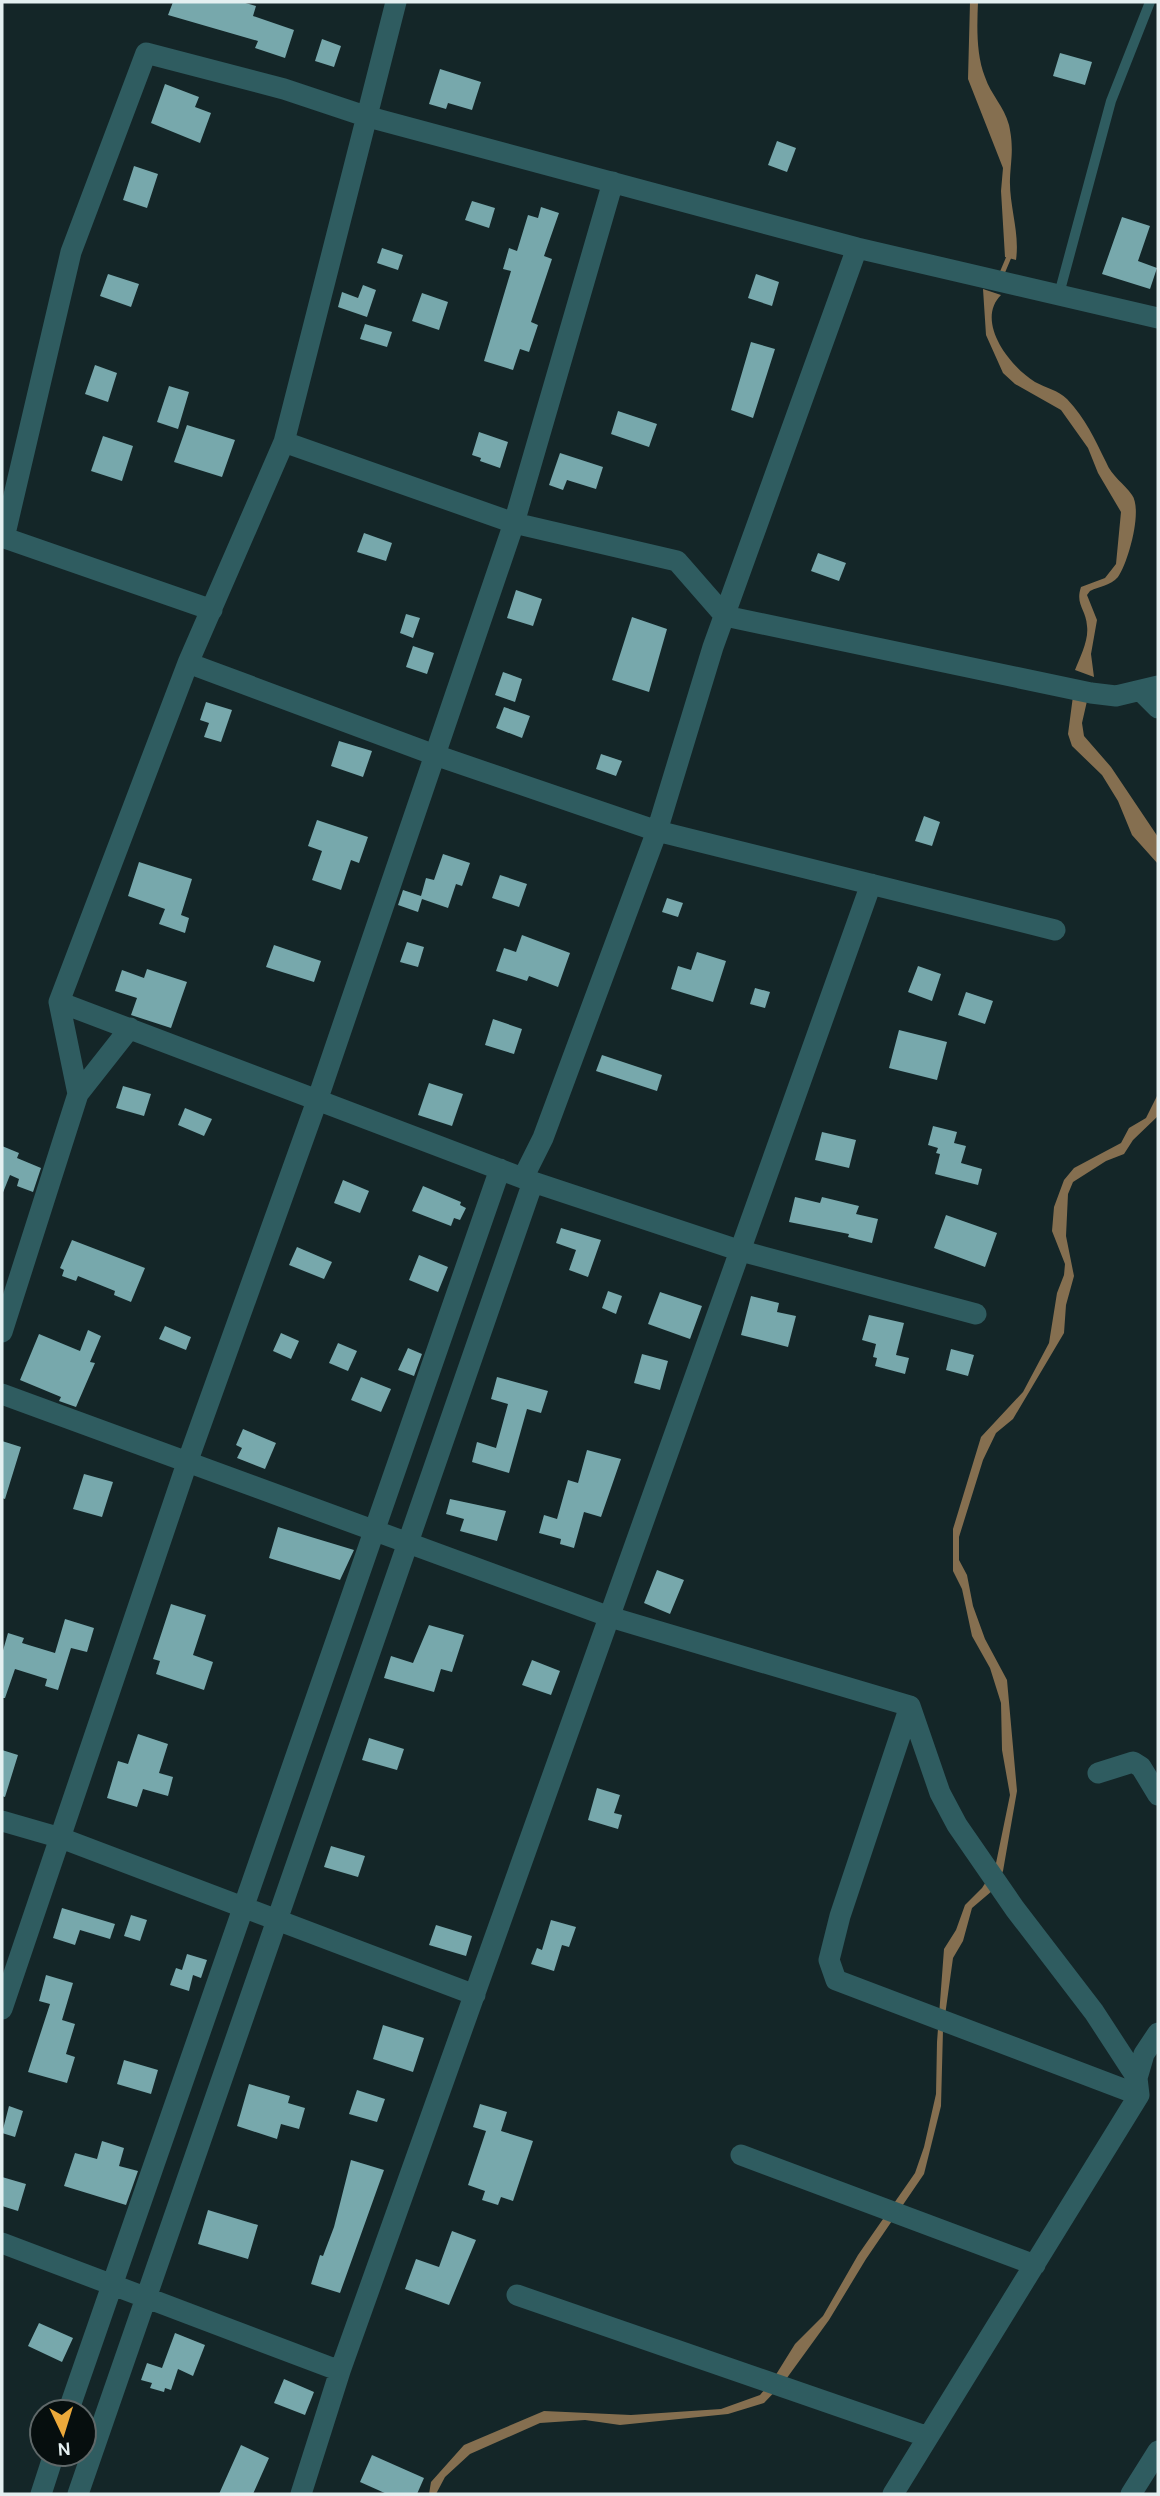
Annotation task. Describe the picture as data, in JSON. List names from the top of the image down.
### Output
{
  "north": "bottom"
}
